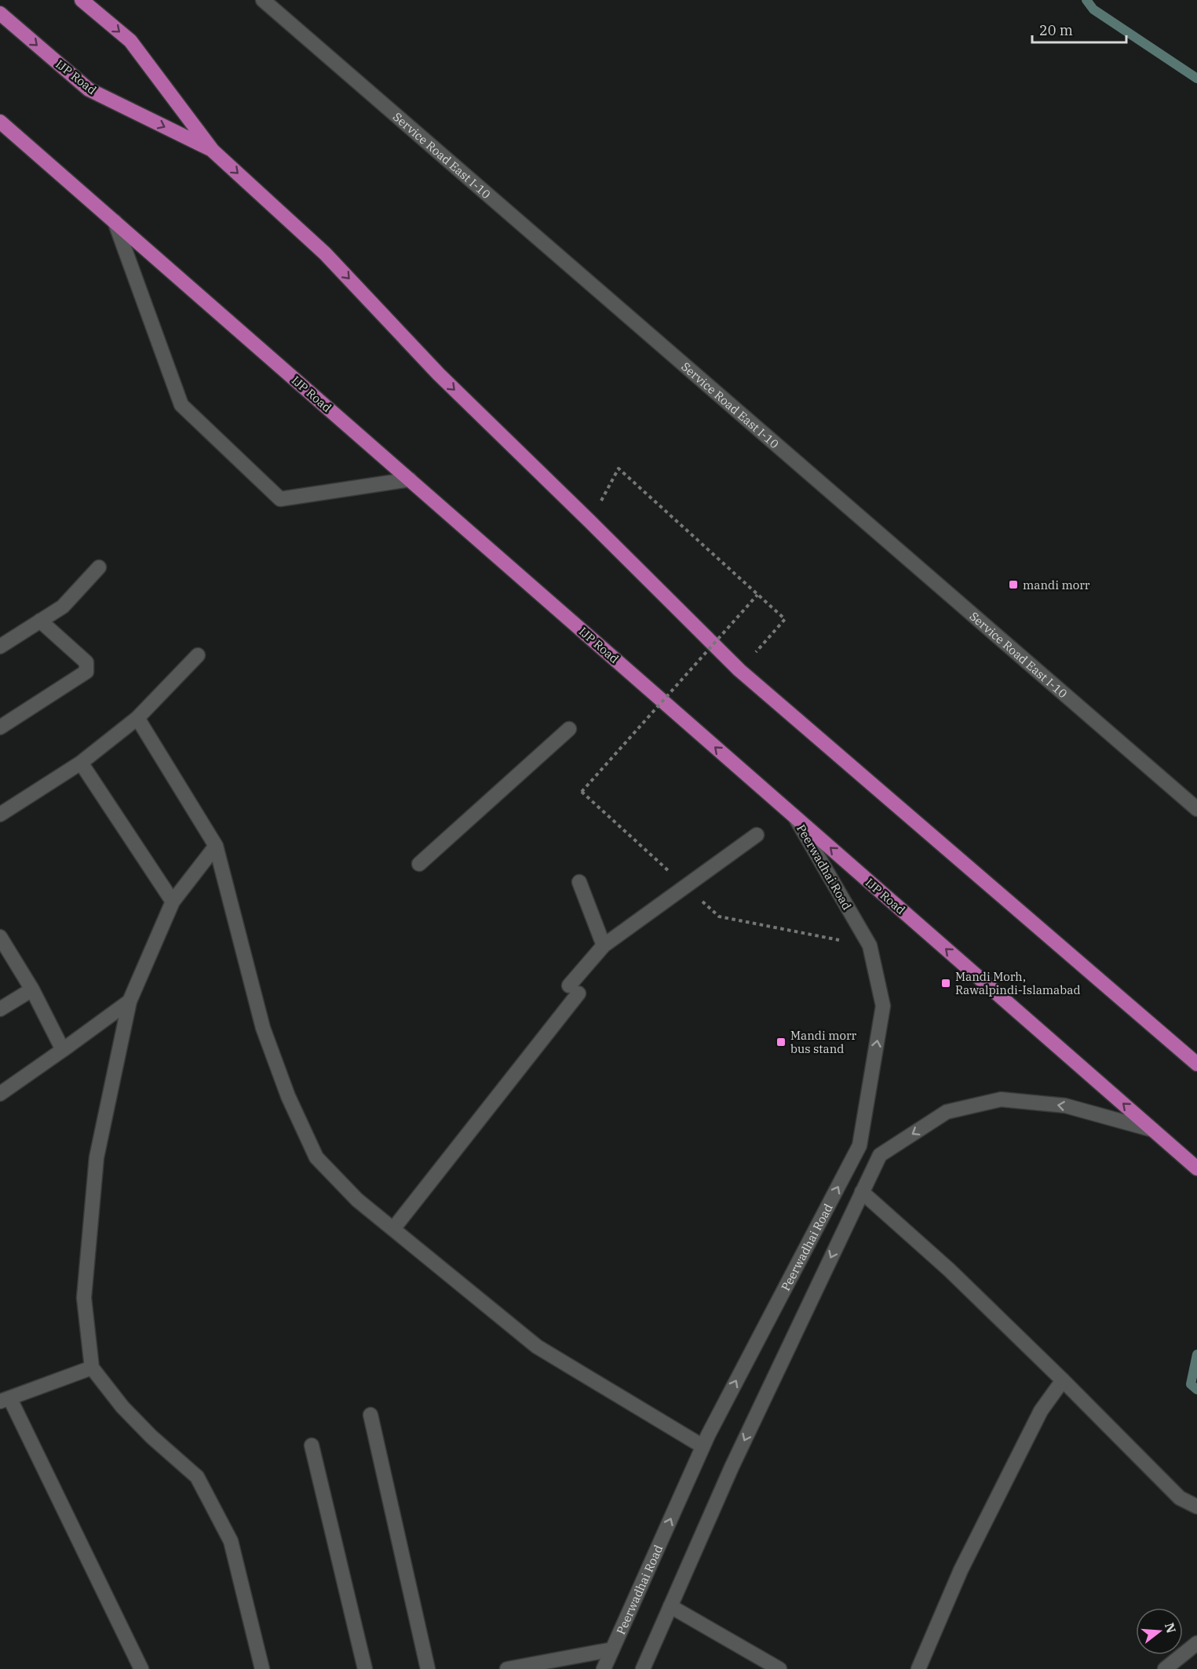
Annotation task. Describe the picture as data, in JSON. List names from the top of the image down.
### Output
{
  "streets": {
    "highway": ["IJP Road"],
    "street": ["Service Road East I-10", "Peerwadhai Road"]
  },
  "crossings": [
    ["IJP Road", "Peerwadhai Road"]
  ],
  "places": {
    "transit": ["mandi morr", "Mandi Morh, Rawalpindi-Islamabad", "Mandi morr bus stand"]
  },
  "scale_bar": "20 m",
  "north": "right"
}
